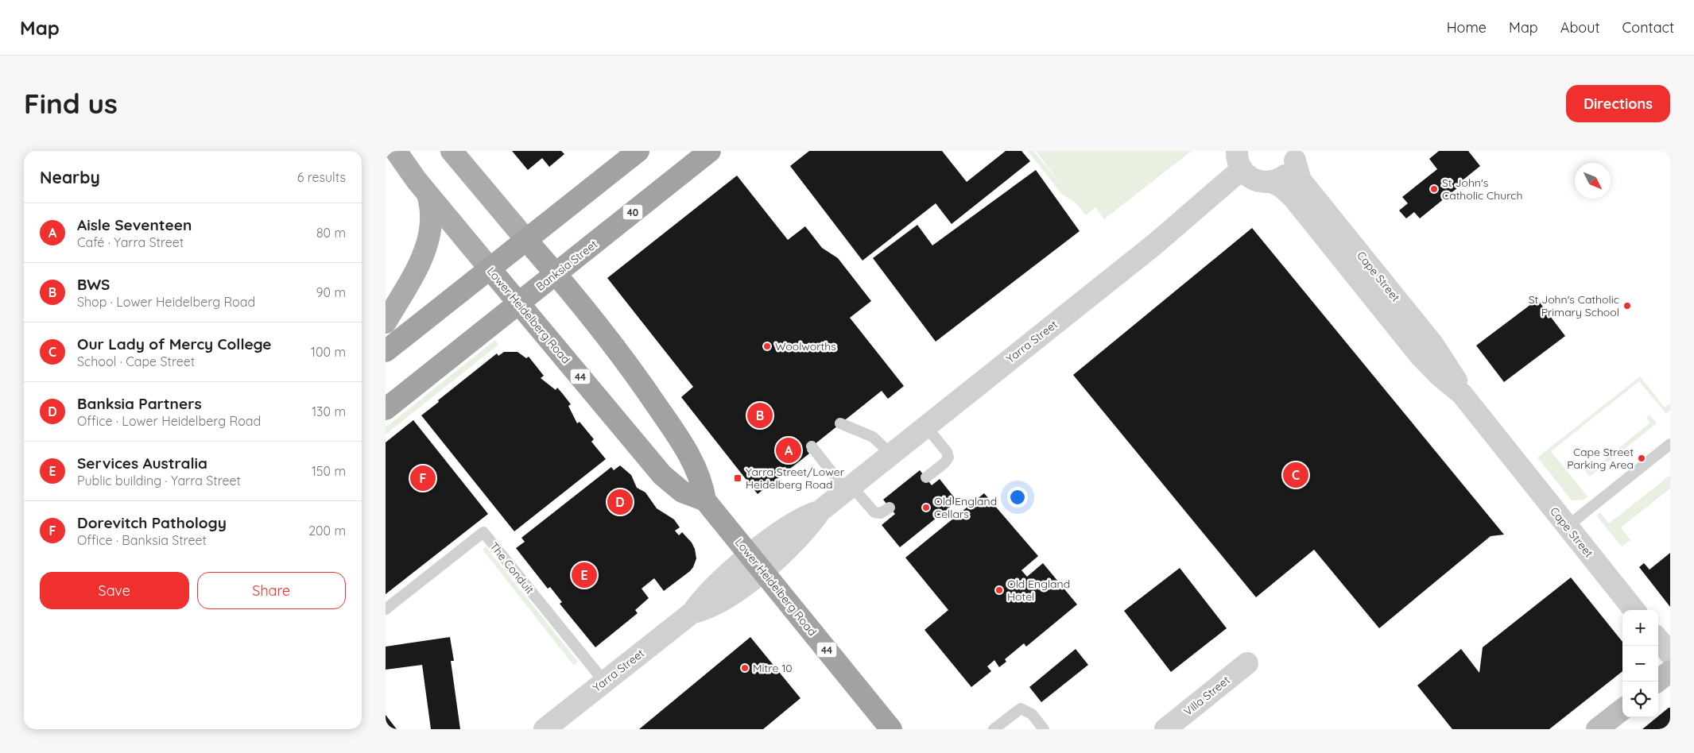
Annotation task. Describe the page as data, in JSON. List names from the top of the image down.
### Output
{
  "streets": {
    "highway": [
      "40",
      "Banksia Street",
      "Lower Heidelberg Road",
      "44"
    ],
    "street": ["Cape Street", "Yarra Street", "Villa Street"],
    "lane": ["The Conduit"]
  },
  "crossings": [
    ["Banksia Street", "Lower Heidelberg Road"],
    ["Lower Heidelberg Road", "Yarra Street"],
    ["Yarra Street", "The Conduit"]
  ],
  "places": {
    "other": [
      "St John's Catholic Church",
      "St John's Catholic Primary School",
      "Woolworths",
      "Cape Street Parking Area",
      "Old England Cellars",
      "Old England Hotel",
      "Mitre 10"
    ],
    "transit": ["Yarra Street/Lower Heidelberg Road"]
  },
  "north": "bottom right",
  "page": {
    "header": "Map",
    "nav": [
      "Home",
      "Map",
      "About",
      "Contact"
    ],
    "buttons": [
      "Directions",
      ["Save", "Share"]
    ],
    "title": "Find us",
    "heading": ["Nearby", "6 results"],
    "list": [
      {
        "mark": "A",
        "name": "Aisle Seventeen",
        "note": "Café · Yarra Street",
        "value": "80 m"
      },
      {
        "mark": "B",
        "name": "BWS",
        "note": "Shop · Lower Heidelberg Road",
        "value": "90 m"
      },
      {
        "mark": "C",
        "name": "Our Lady of Mercy College",
        "note": "School · Cape Street",
        "value": "100 m"
      },
      {
        "mark": "D",
        "name": "Banksia Partners",
        "note": "Office · Lower Heidelberg Road",
        "value": "130 m"
      },
      {
        "mark": "E",
        "name": "Services Australia",
        "note": "Public building · Yarra Street",
        "value": "150 m"
      },
      {
        "mark": "F",
        "name": "Dorevitch Pathology",
        "note": "Office · Banksia Street",
        "value": "200 m"
      }
    ],
    "pins": [
      "B",
      "A",
      "C",
      "F",
      "D",
      "E"
    ],
    "map_buttons": ["+", "−"]
  }
}
